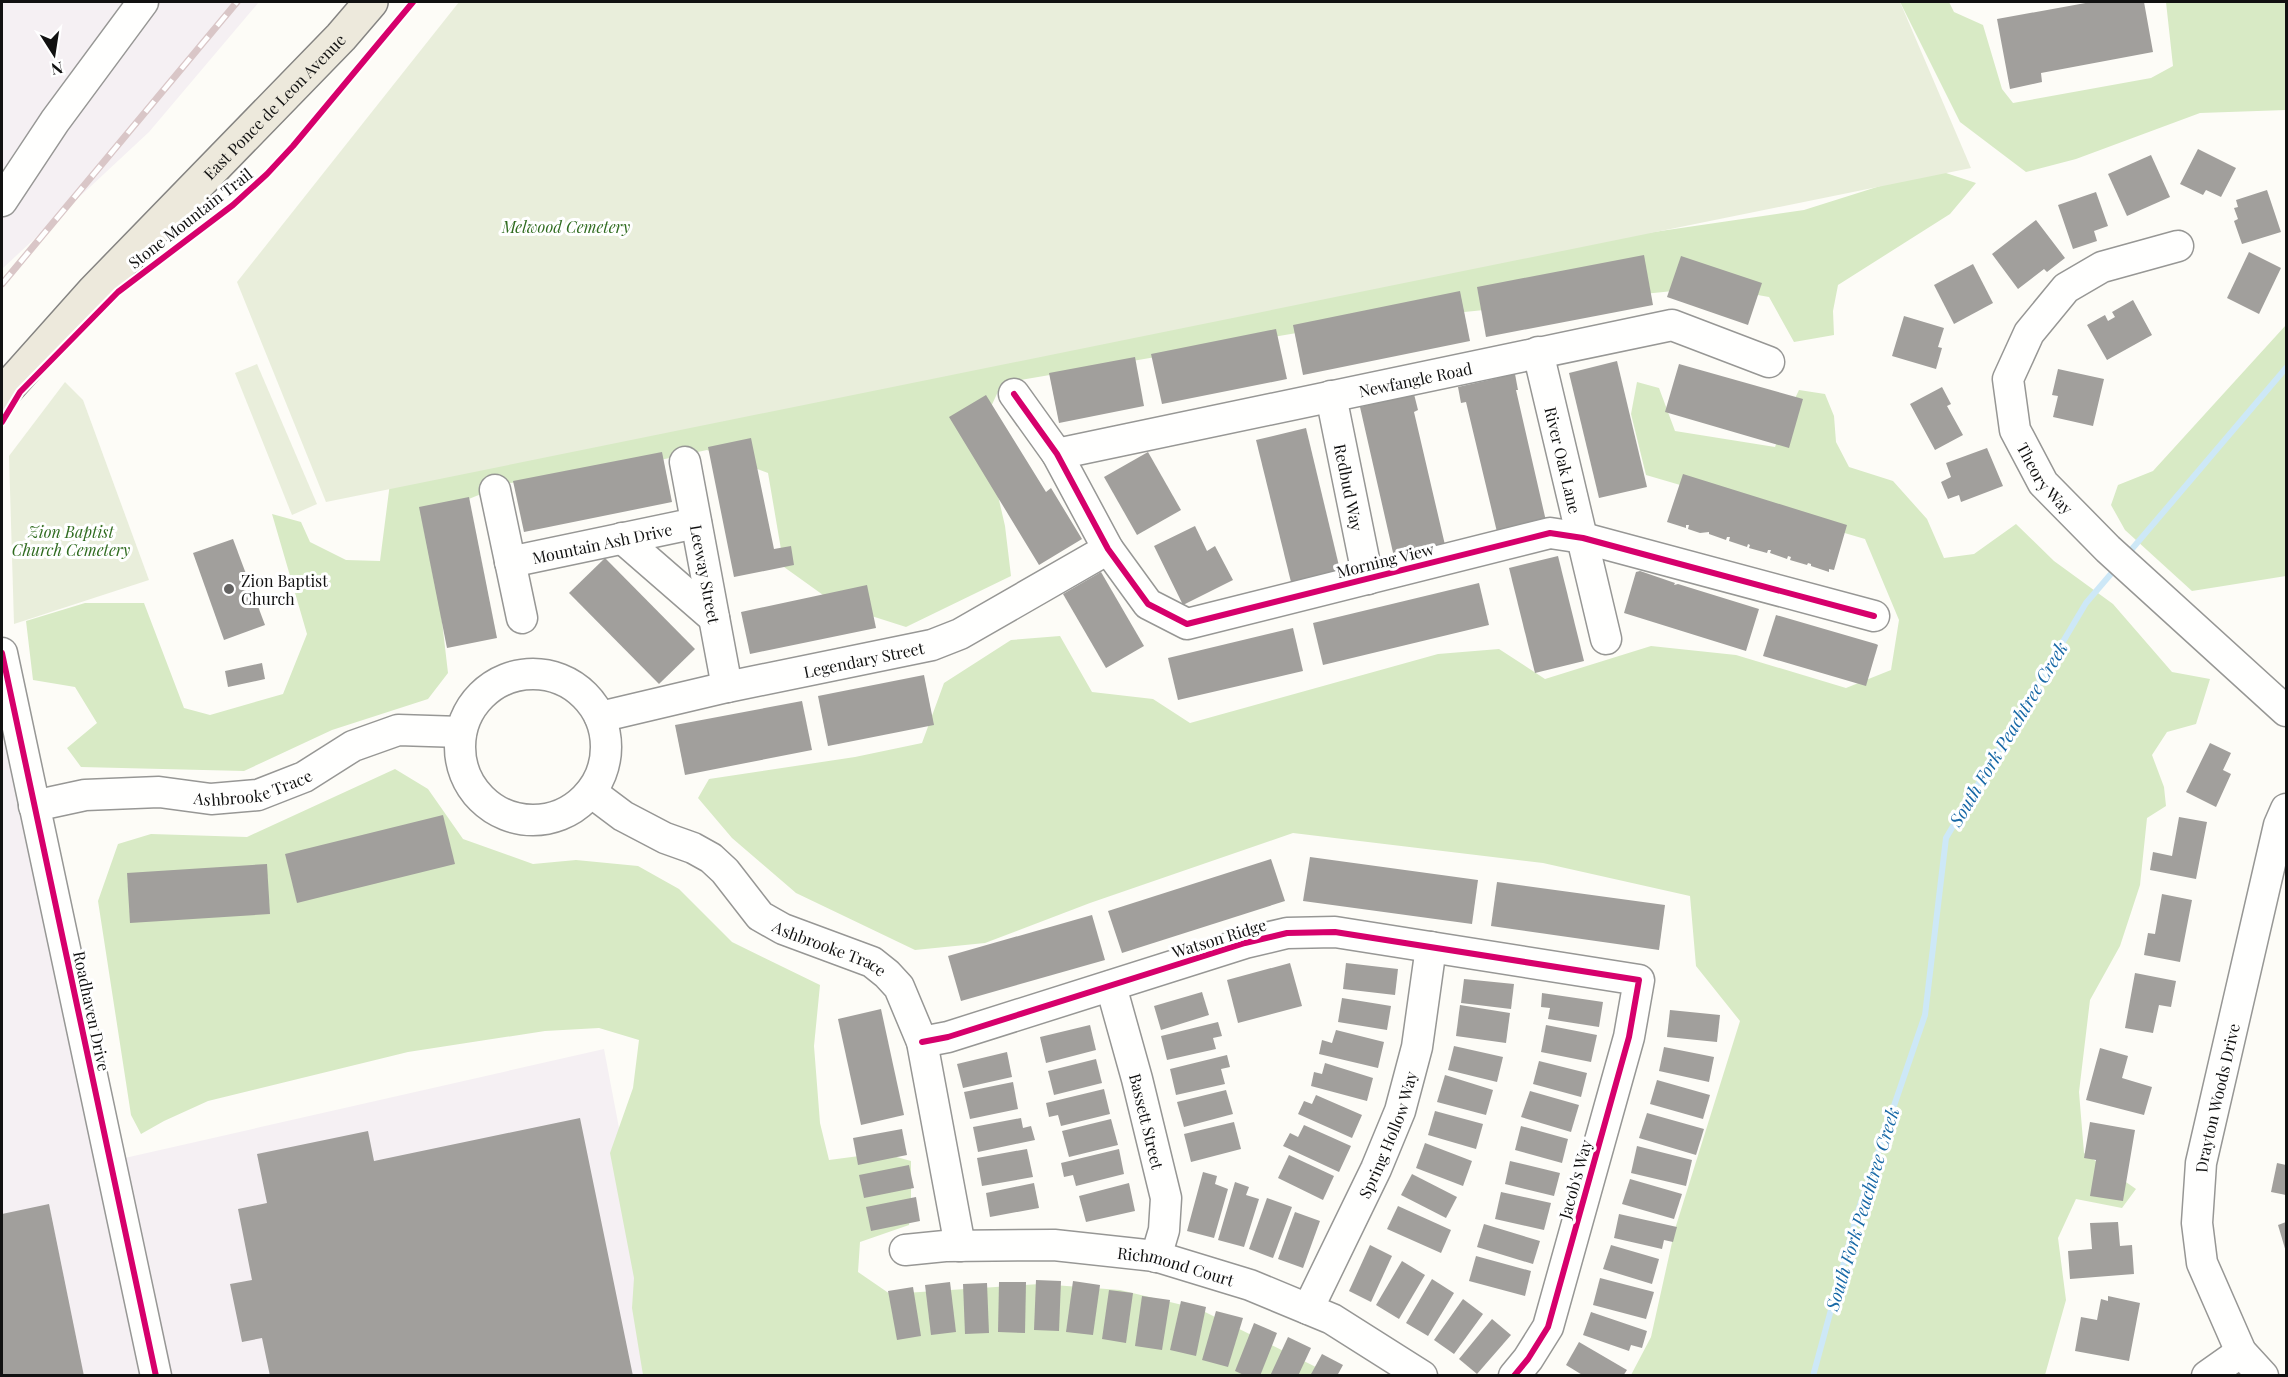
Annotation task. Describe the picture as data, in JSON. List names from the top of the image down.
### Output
{
  "streets": {
    "main road": ["East Ponce de Leon Avenue"],
    "street": [
      "Newfangle Road",
      "River Oak Lane",
      "Theory Way",
      "Redbud Way",
      "Mountain Ash Drive",
      "Morning View",
      "Leeway Street",
      "Legendary Street",
      "Ashbrooke Trace",
      "Watson Ridge",
      "Roadhaven Drive",
      "Drayton Woods Drive",
      "Bassett Street",
      "Spring Hollow Way",
      "Jacob's Way",
      "Richmond Court"
    ],
    "cycle path": ["Stone Mountain Trail"]
  },
  "crossings": [
    ["Newfangle Road", "River Oak Lane"],
    ["Newfangle Road", "Redbud Way"],
    ["Newfangle Road", "Morning View"],
    ["River Oak Lane", "Morning View"],
    ["Redbud Way", "Morning View"],
    ["Mountain Ash Drive", "Leeway Street"],
    ["Morning View", "Legendary Street"],
    ["Leeway Street", "Legendary Street"],
    ["Legendary Street", "Ashbrooke Trace"],
    ["Ashbrooke Trace", "Watson Ridge"],
    ["Ashbrooke Trace", "Roadhaven Drive"],
    ["Ashbrooke Trace", "Richmond Court"],
    ["Watson Ridge", "Bassett Street"],
    ["Watson Ridge", "Spring Hollow Way"],
    ["Watson Ridge", "Jacob's Way"],
    ["Bassett Street", "Richmond Court"],
    ["Spring Hollow Way", "Richmond Court"]
  ],
  "water": ["South Fork Peachtree Creek"],
  "parks": ["Melwood Cemetery", "Zion Baptist Church Cemetery"],
  "places": ["Zion Baptist Church"],
  "north": "bottom"
}
